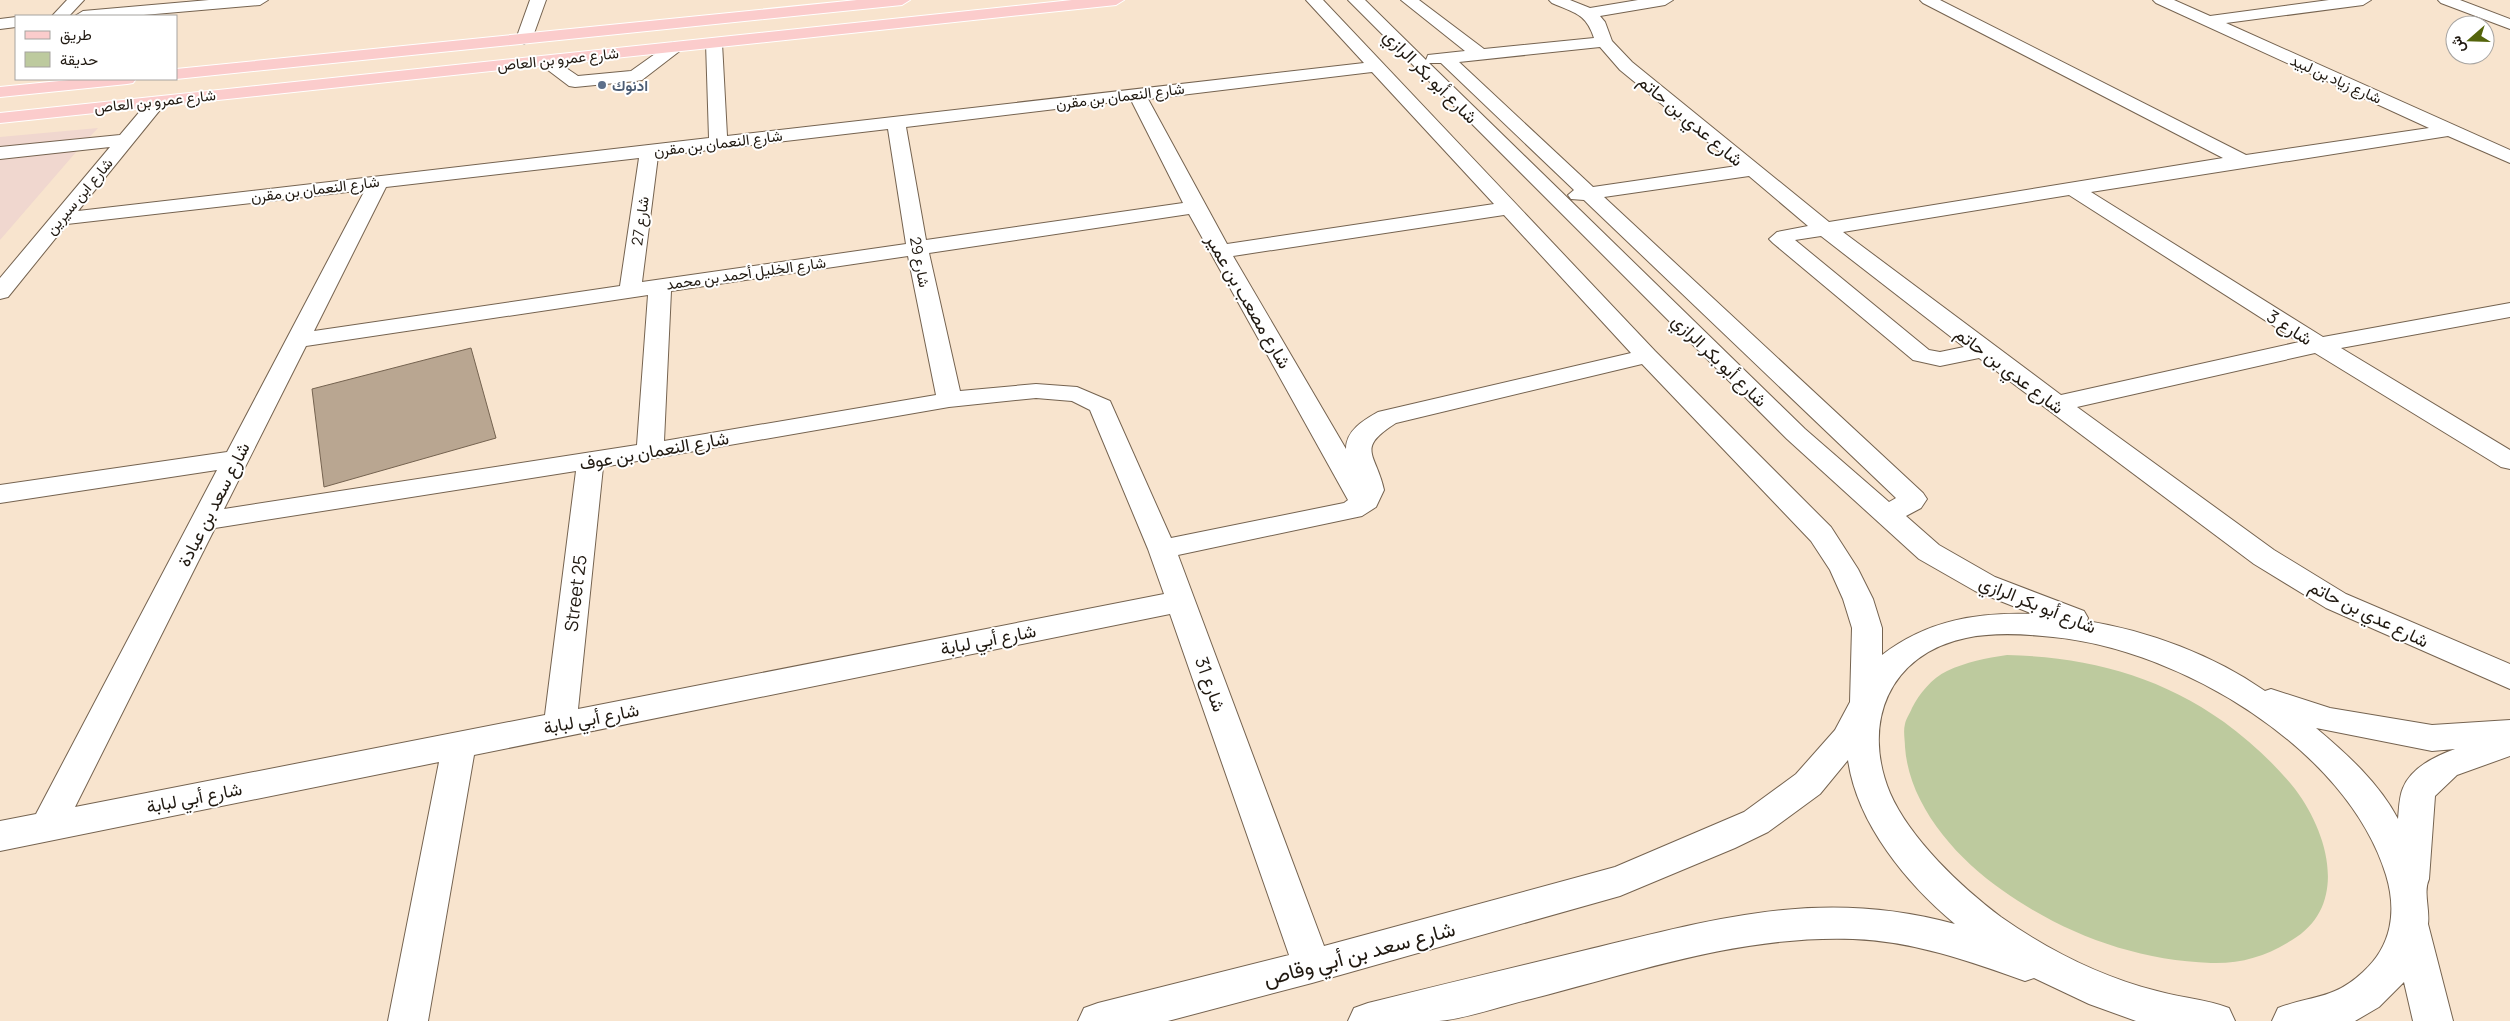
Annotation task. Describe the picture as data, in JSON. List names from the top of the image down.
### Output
{
  "streets": {
    "main road": ["شارع عمرو بن العاص"],
    "street": [
      "شارع أبو بكر الرازي",
      "شارع زياد بن لبيد",
      "شارع النعمان بن مقرن",
      "شارع عدي بن حاتم",
      "شارع ابن سيرين",
      "شارع 27",
      "شارع 29",
      "شارع الخليل أحمد بن محمد",
      "شارع مصعب بن عمير",
      "شارع 3",
      "شارع النعمان بن عوف",
      "شارع سعد بن عبادة",
      "Street 25",
      "شارع أبي لبابة",
      "شارع 31",
      "شارع سعد بن أبي وقاص"
    ]
  },
  "crossings": [
    ["شارع عمرو بن العاص", "شارع ابن سيرين"],
    ["شارع أبو بكر الرازي", "شارع النعمان بن مقرن"],
    ["شارع أبو بكر الرازي", "شارع سعد بن أبي وقاص"],
    ["شارع النعمان بن مقرن", "شارع ابن سيرين"],
    ["شارع النعمان بن مقرن", "شارع 27"],
    ["شارع النعمان بن مقرن", "شارع 29"],
    ["شارع النعمان بن مقرن", "شارع مصعب بن عمير"],
    ["شارع النعمان بن مقرن", "شارع سعد بن عبادة"],
    ["شارع 27", "شارع الخليل أحمد بن محمد"],
    ["شارع 29", "شارع الخليل أحمد بن محمد"],
    ["شارع 29", "شارع النعمان بن عوف"],
    ["شارع الخليل أحمد بن محمد", "شارع مصعب بن عمير"],
    ["شارع الخليل أحمد بن محمد", "شارع سعد بن عبادة"],
    ["شارع النعمان بن عوف", "شارع سعد بن عبادة"],
    ["شارع النعمان بن عوف", "Street 25"],
    ["شارع النعمان بن عوف", "شارع 31"],
    ["شارع سعد بن عبادة", "شارع أبي لبابة"],
    ["Street 25", "شارع أبي لبابة"],
    ["شارع أبي لبابة", "شارع 31"],
    ["شارع 31", "شارع سعد بن أبي وقاص"]
  ],
  "places": ["ادنوك"],
  "legend": ["طريق", "حديقة"],
  "north": "left"
}
